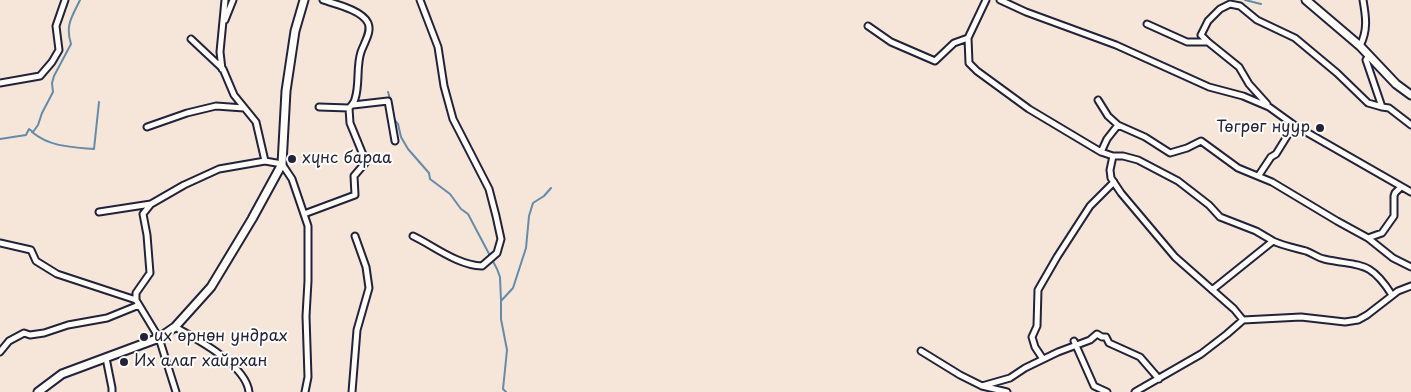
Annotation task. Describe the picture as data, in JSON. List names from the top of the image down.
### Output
{
  "places": [
    "Төгрөг нуур",
    "хүнс бараа",
    "их өрнөн ундрах",
    "Их алаг хайрхан"
  ]
}
